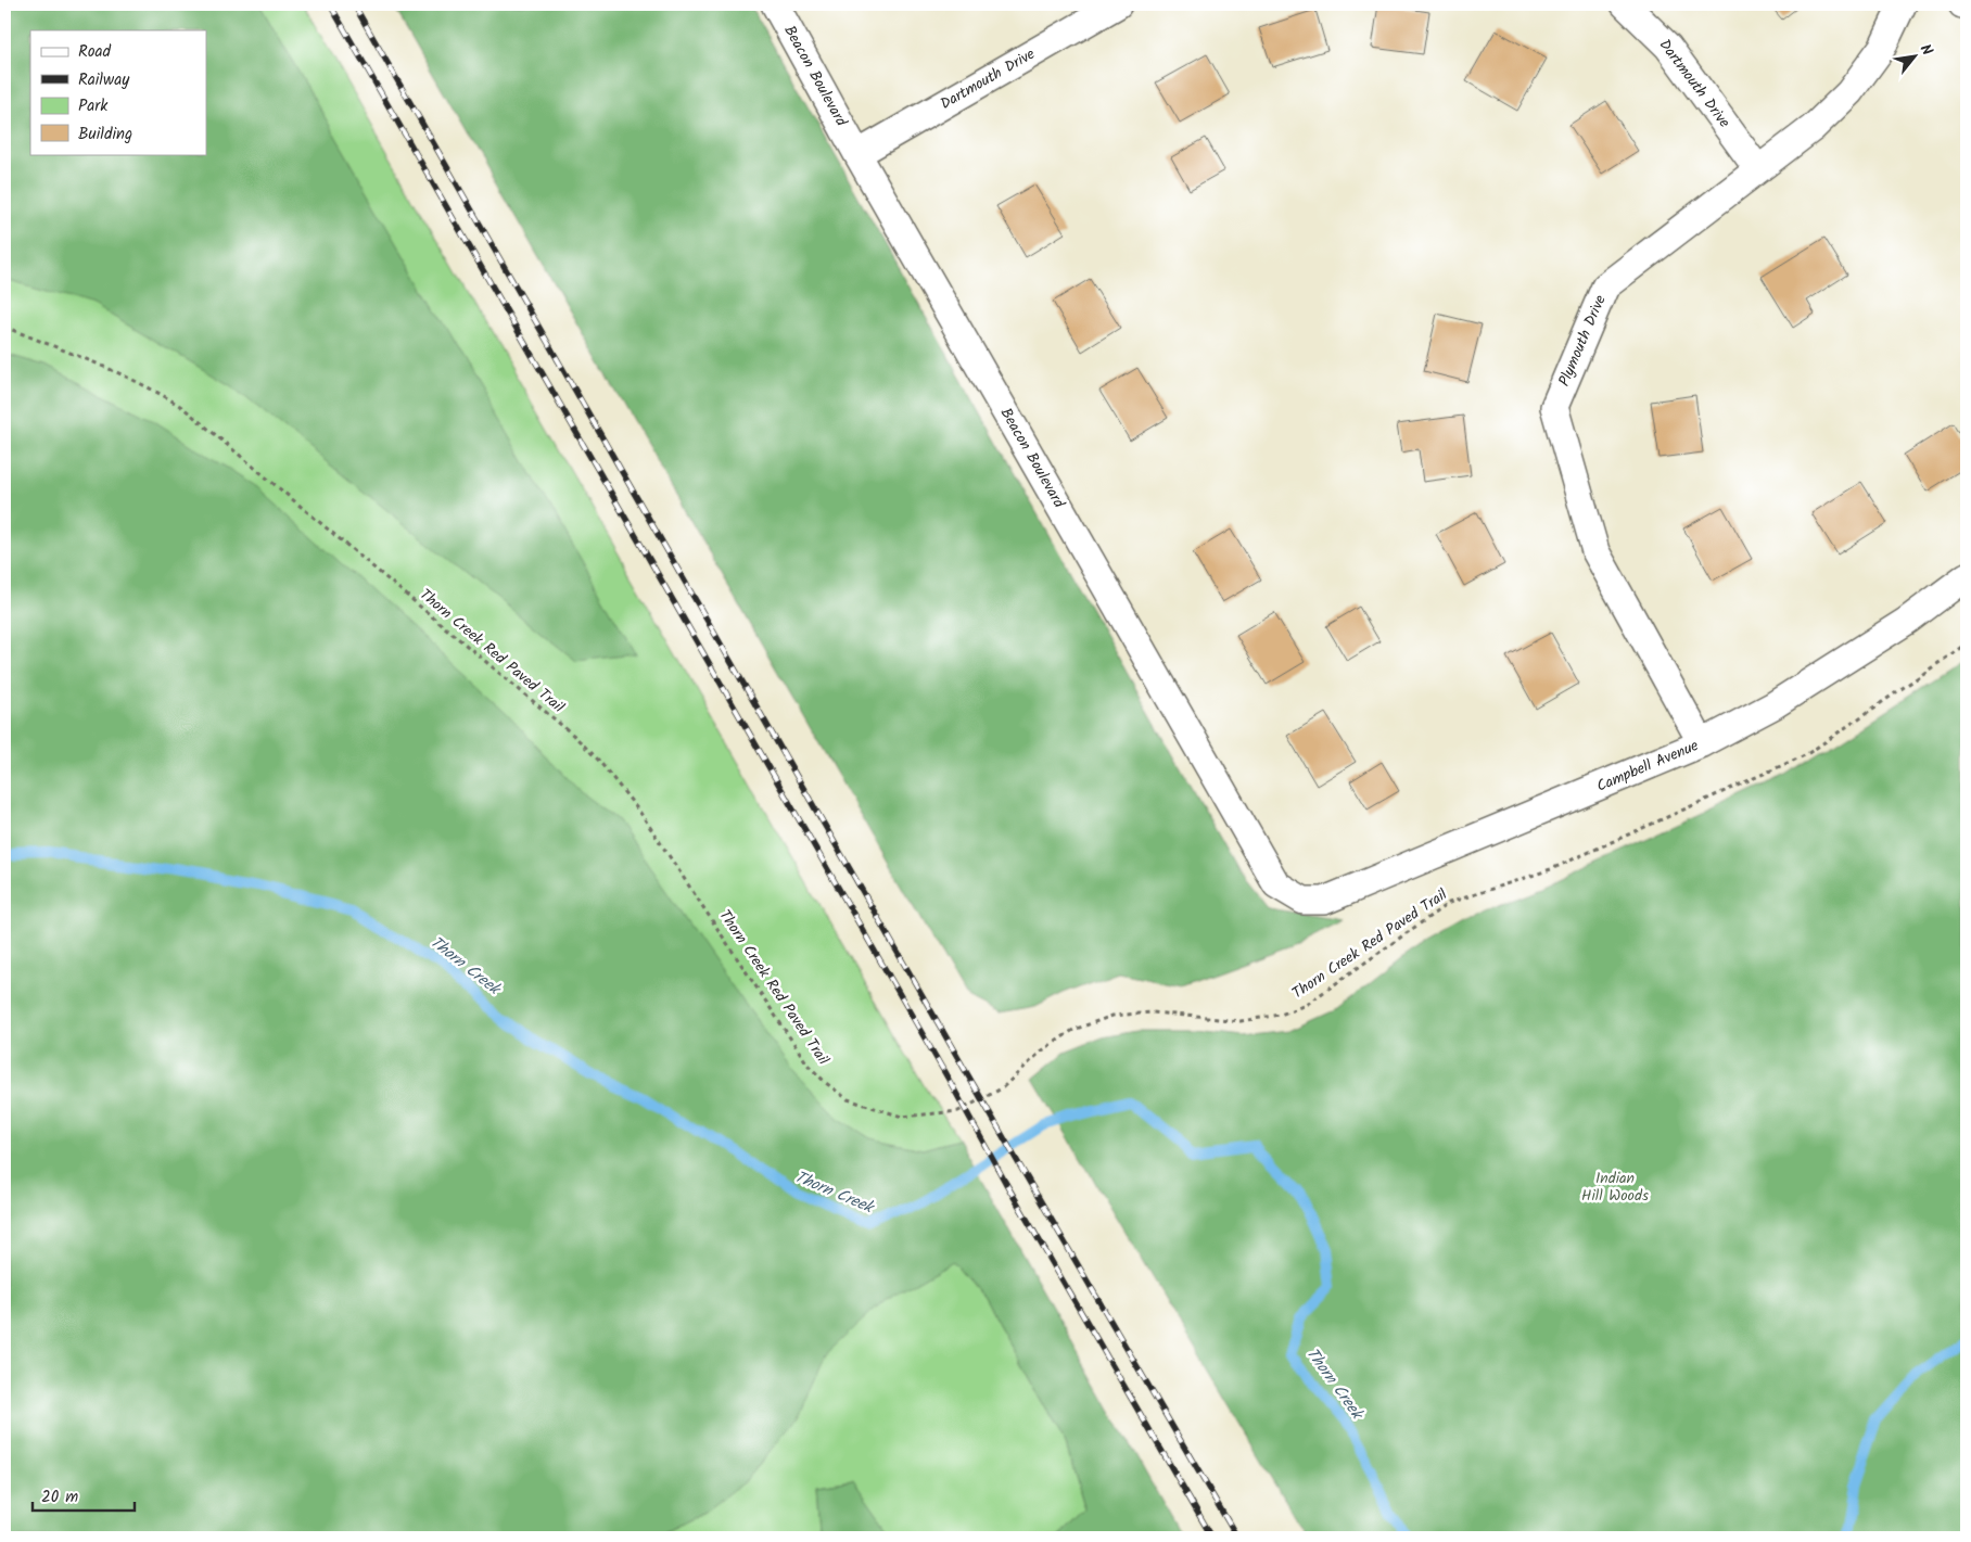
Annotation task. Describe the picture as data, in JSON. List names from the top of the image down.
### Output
{
  "streets": {
    "street": [
      "Beacon Boulevard",
      "Dartmouth Drive",
      "Plymouth Drive",
      "Campbell Avenue"
    ],
    "path": ["Thorn Creek Red Paved Trail"]
  },
  "crossings": [
    ["Beacon Boulevard", "Dartmouth Drive"],
    ["Beacon Boulevard", "Campbell Avenue"],
    ["Dartmouth Drive", "Plymouth Drive"],
    ["Plymouth Drive", "Campbell Avenue"]
  ],
  "water": ["Thorn Creek"],
  "parks": ["Indian Hill Woods"],
  "legend": [
    "Road",
    "Railway",
    "Park",
    "Building"
  ],
  "scale_bar": "20 m",
  "north": "top right"
}
